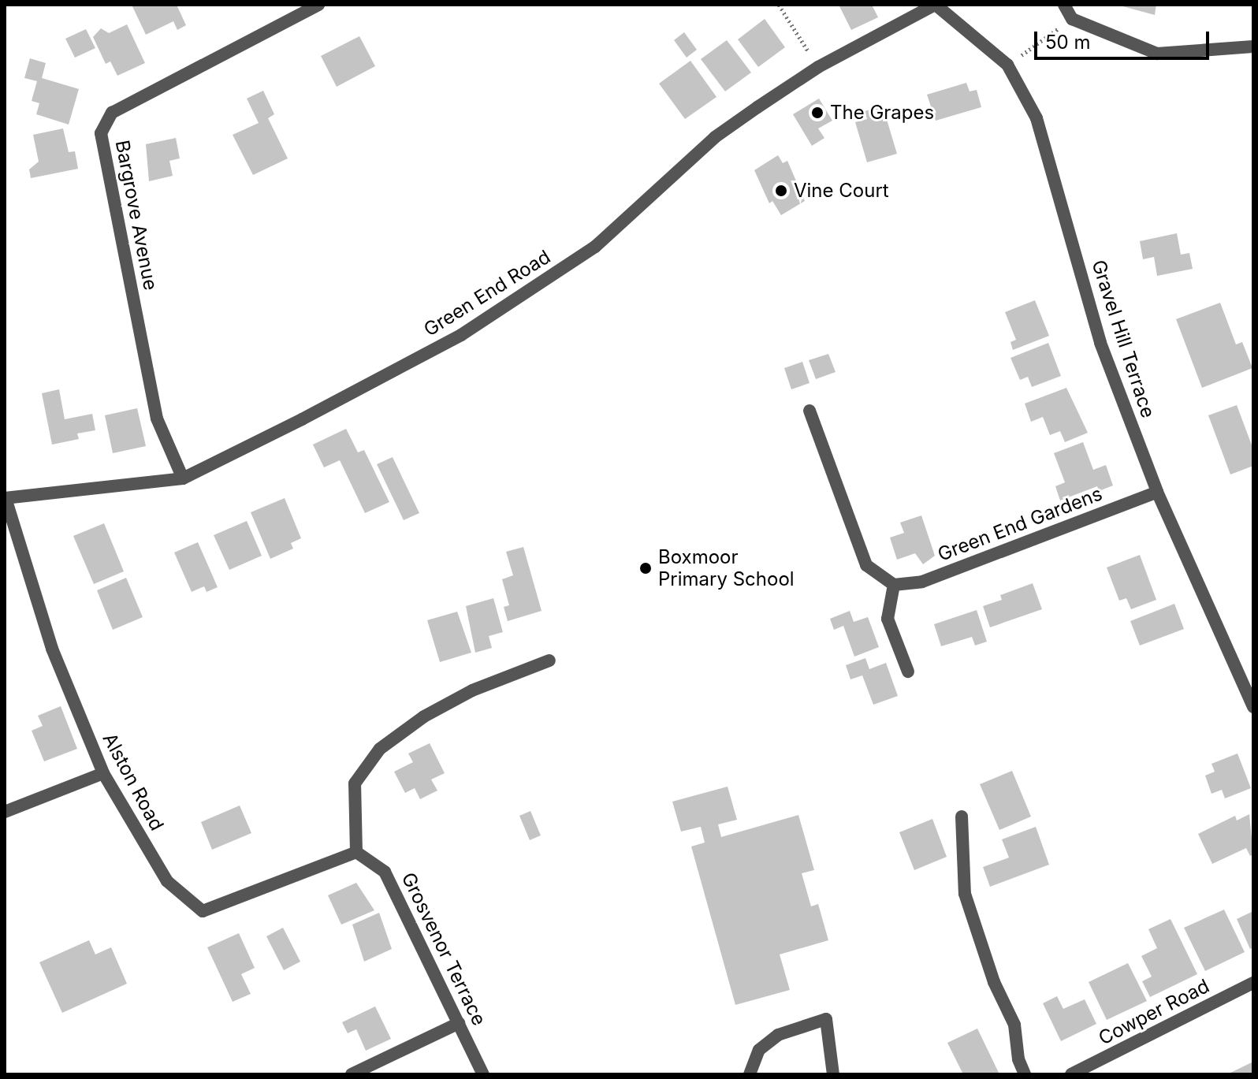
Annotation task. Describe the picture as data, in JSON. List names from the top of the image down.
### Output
{
  "streets": {
    "street": [
      "Bargrove Avenue",
      "Green End Road",
      "Gravel Hill Terrace",
      "Green End Gardens",
      "Alston Road",
      "Grosvenor Terrace",
      "Cowper Road"
    ]
  },
  "crossings": [
    ["Bargrove Avenue", "Green End Road"],
    ["Green End Road", "Gravel Hill Terrace"],
    ["Green End Road", "Alston Road"],
    ["Gravel Hill Terrace", "Green End Gardens"],
    ["Alston Road", "Grosvenor Terrace"]
  ],
  "places": ["The Grapes", "Vine Court", "Boxmoor Primary School"],
  "scale_bar": "50 m"
}
